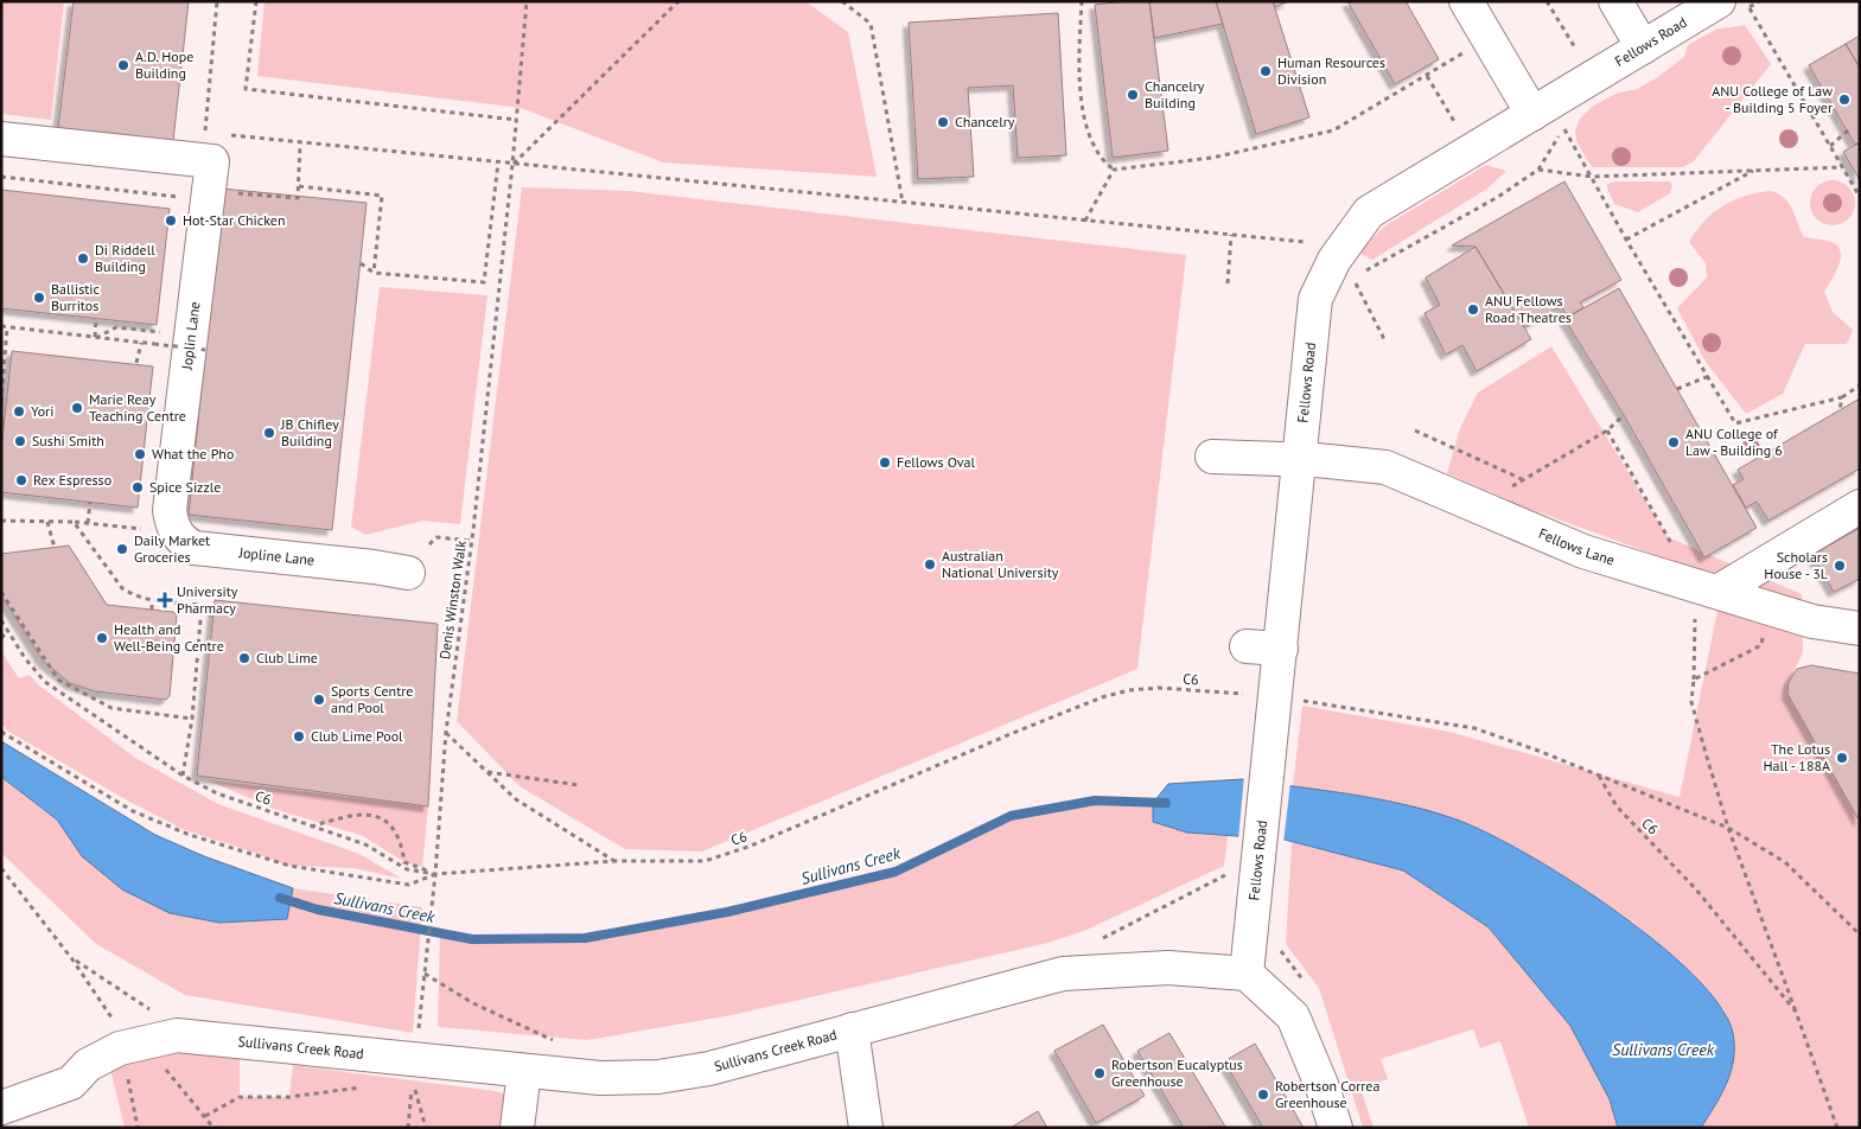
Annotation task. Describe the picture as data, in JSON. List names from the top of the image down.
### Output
{
  "streets": {
    "street": [
      "Fellows Road",
      "Joplin Lane",
      "Fellows Lane",
      "Jopline Lane",
      "Sullivans Creek Road"
    ],
    "path": ["Denis Winston Walk", "C6"]
  },
  "crossings": [
    ["Fellows Road", "Fellows Lane"],
    ["Fellows Road", "Sullivans Creek Road"],
    ["Joplin Lane", "Jopline Lane"],
    ["Denis Winston Walk", "C6"]
  ],
  "water": ["Sullivans Creek"],
  "places": {
    "other": [
      "A.D. Hope Building",
      "Human Resources Division",
      "Chancelry Building",
      "ANU College of Law - Building 5 Foyer",
      "Chancelry",
      "Hot-Star Chicken",
      "Di Riddell Building",
      "Ballistic Burritos",
      "ANU Fellows Road Theatres",
      "Marie Reay Teaching Centre",
      "Yori",
      "JB Chifley Building",
      "Sushi Smith",
      "ANU College of Law - Building 6",
      "What the Pho",
      "Fellows Oval",
      "Rex Espresso",
      "Spice Sizzle",
      "Daily Market Groceries",
      "Australian National University",
      "Scholars House - 3L",
      "Health and Well-Being Centre",
      "Club Lime",
      "Sports Centre and Pool",
      "Club Lime Pool",
      "The Lotus Hall - 188A",
      "Robertson Eucalyptus Greenhouse",
      "Robertson Correa Greenhouse"
    ],
    "health": ["University Pharmacy"]
  }
}
